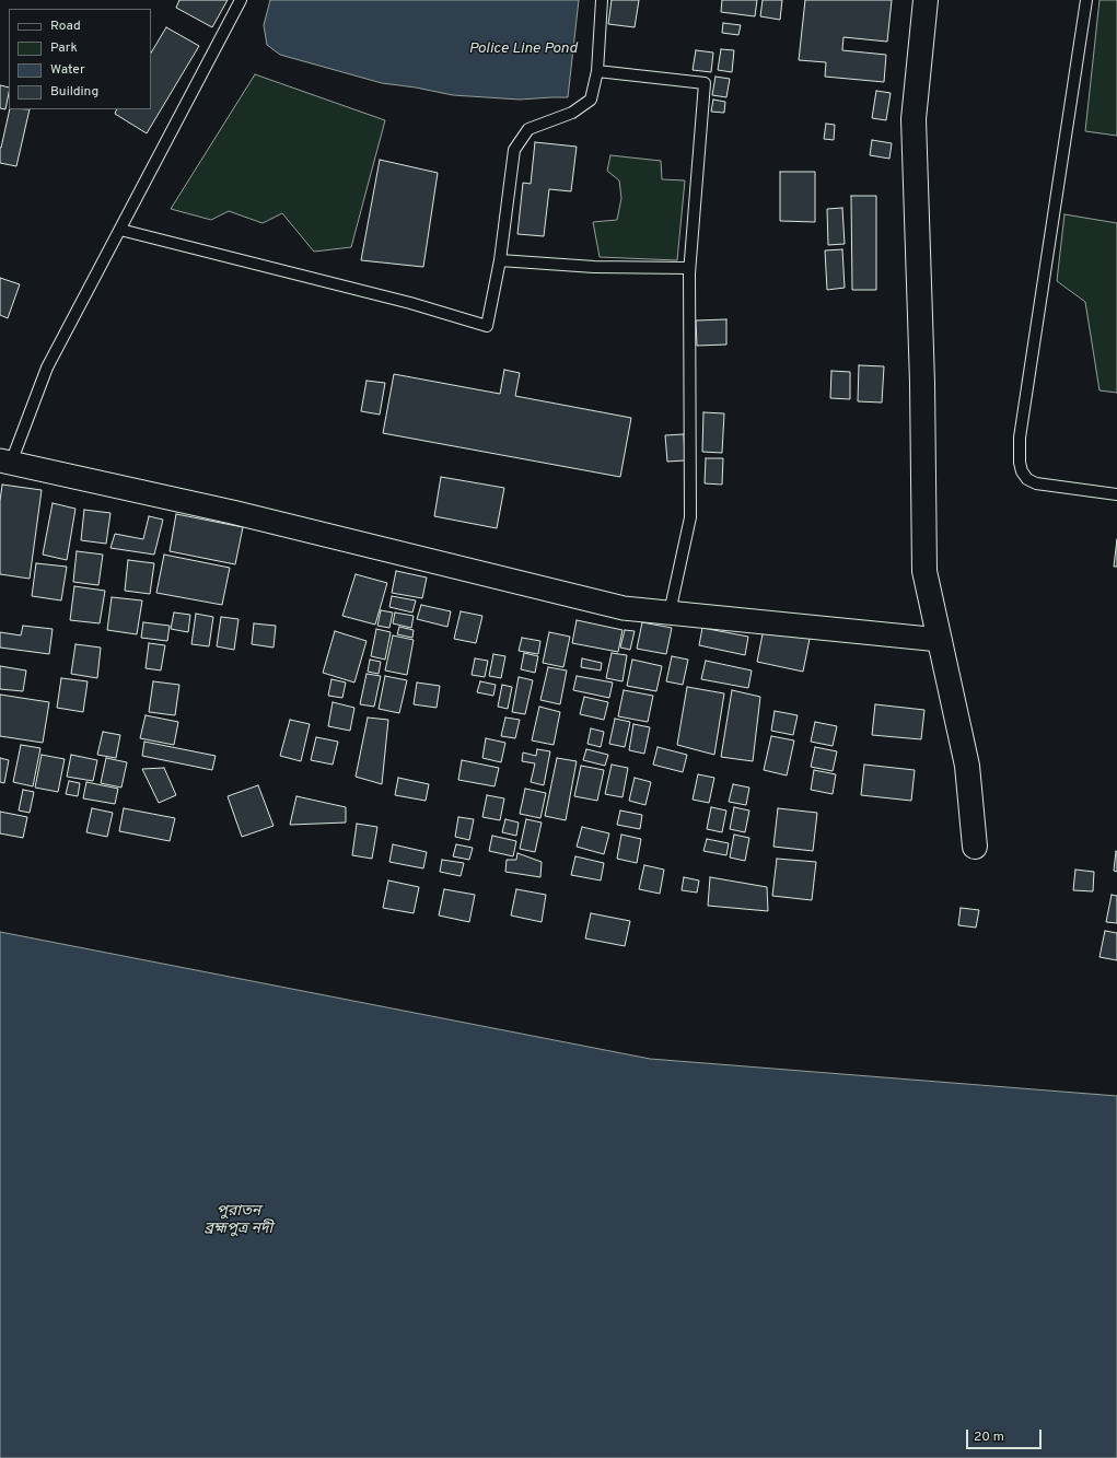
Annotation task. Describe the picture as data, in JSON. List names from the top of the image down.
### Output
{
  "water": ["Police Line Pond", "পুরাতন ব্রহ্মপুত্র নদী"],
  "legend": [
    "Road",
    "Park",
    "Water",
    "Building"
  ],
  "scale_bar": "20 m"
}
